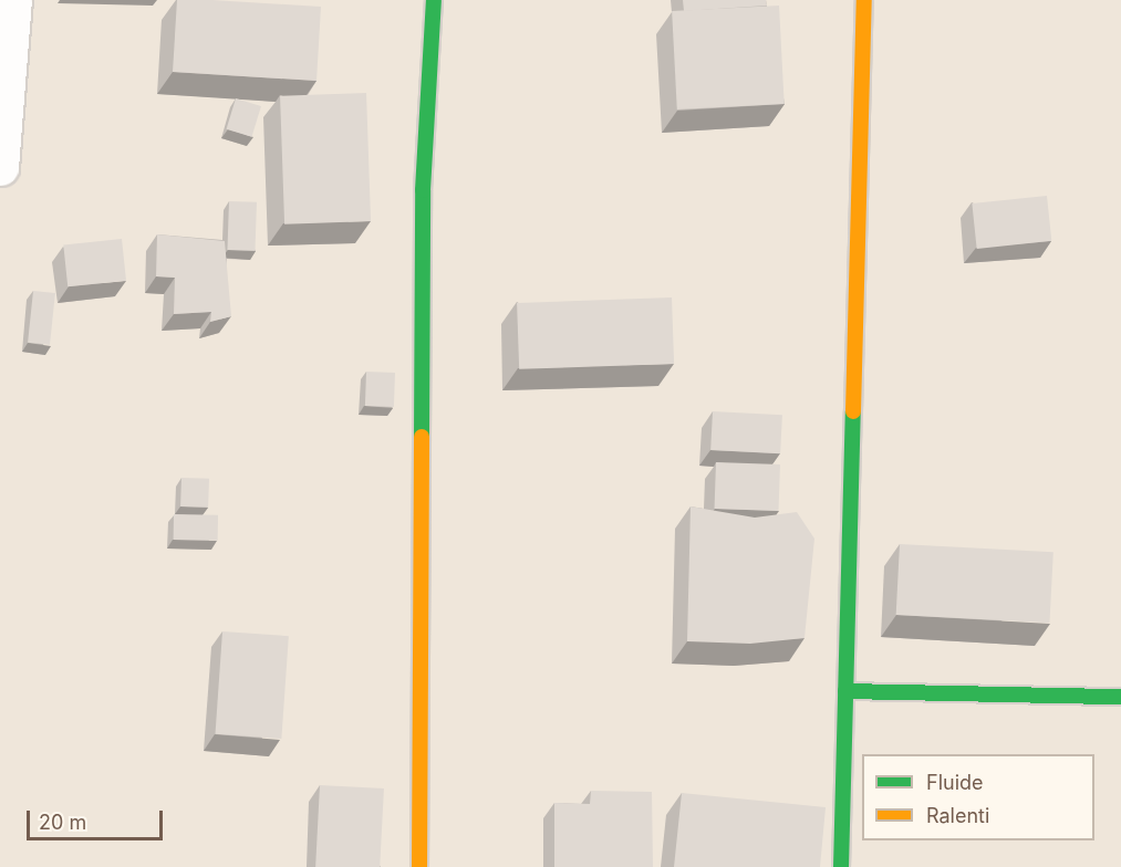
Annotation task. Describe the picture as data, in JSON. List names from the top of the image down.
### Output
{
  "legend": ["Fluide", "Ralenti"],
  "scale_bar": "20 m"
}
